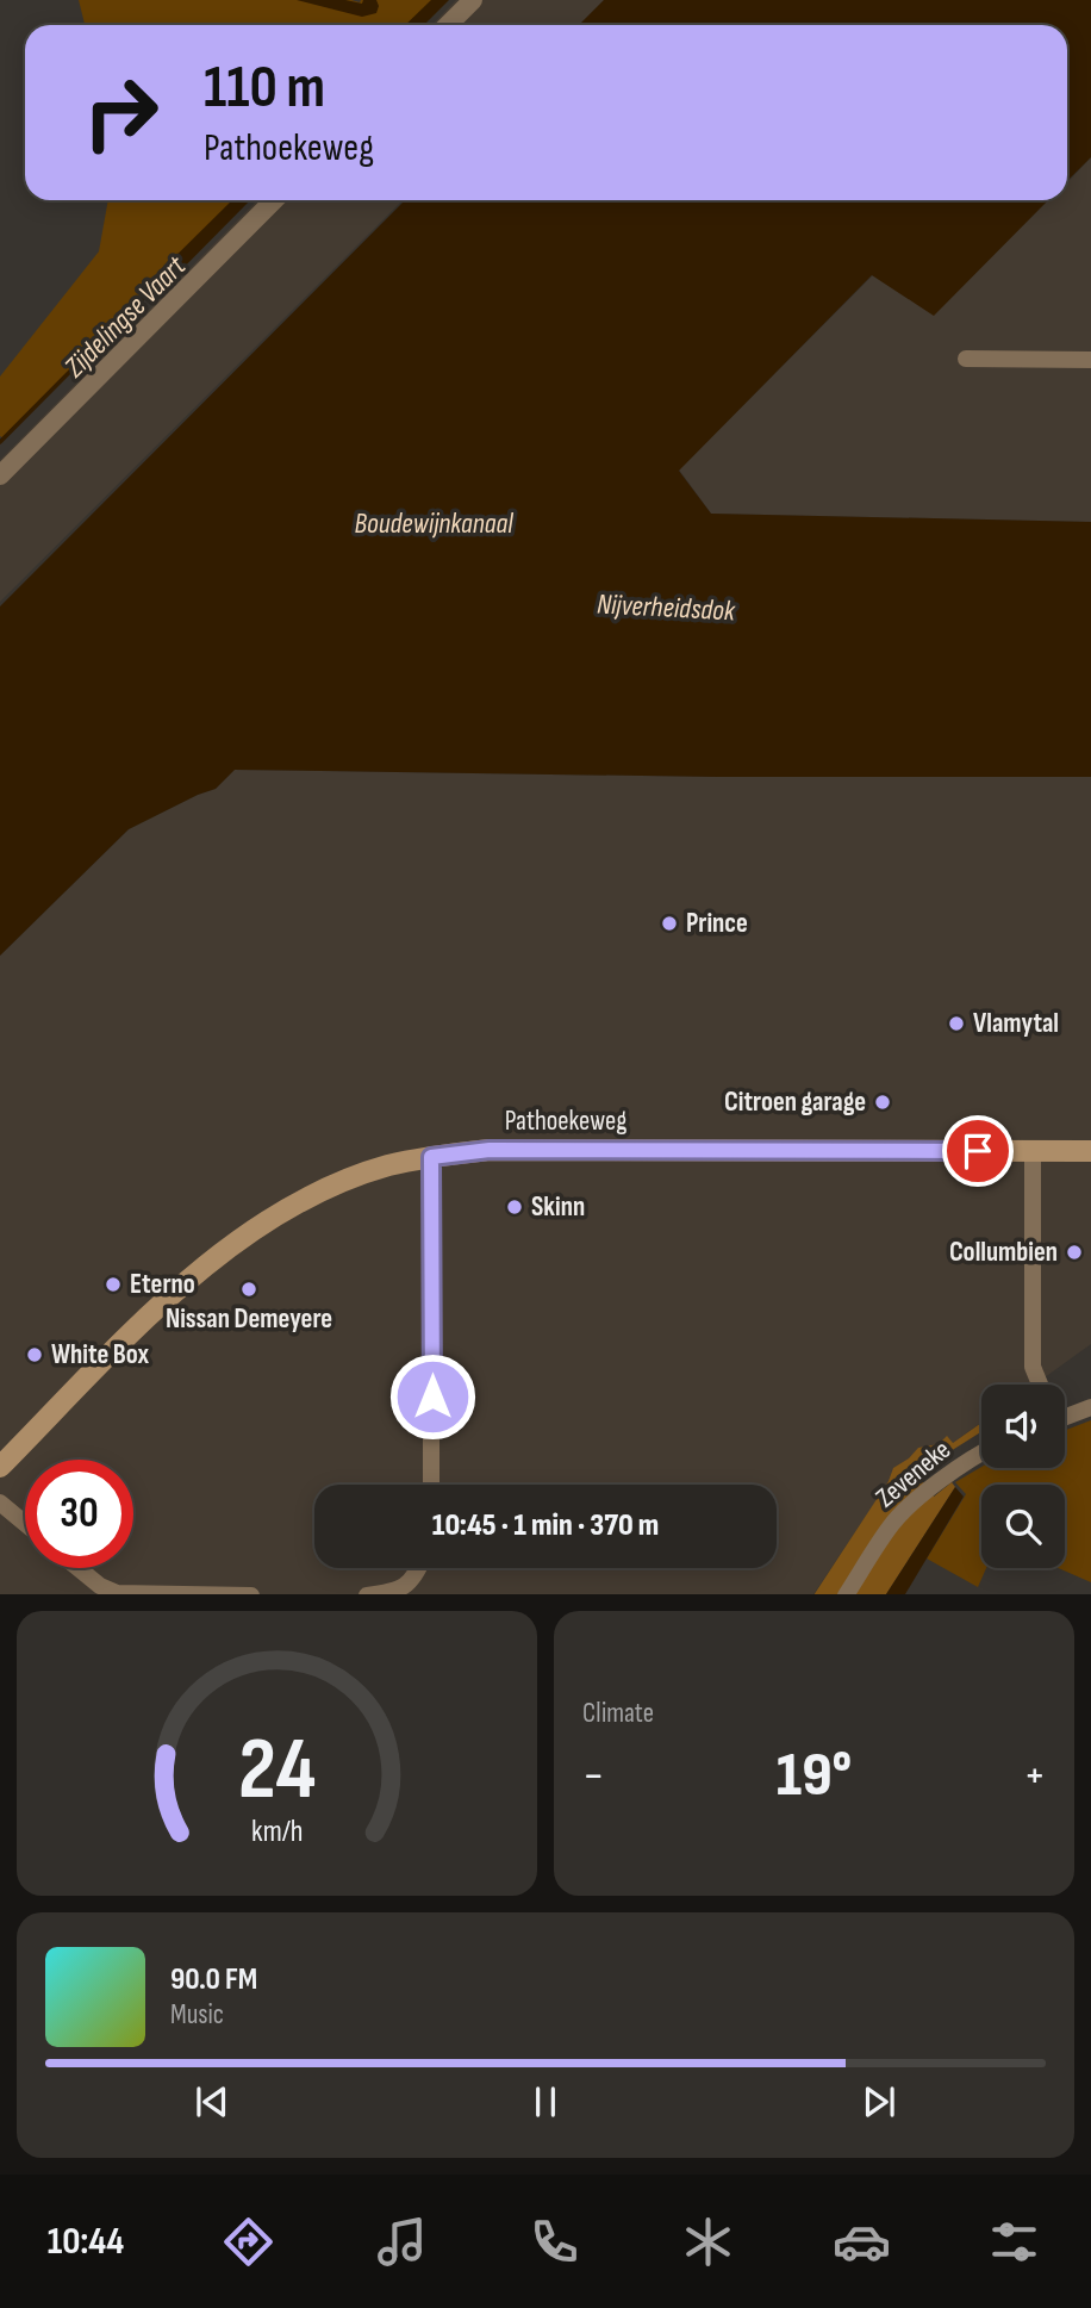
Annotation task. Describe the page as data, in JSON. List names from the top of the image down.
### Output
{
  "streets": {
    "main road": ["Pathoekeweg"],
    "street": ["Zeveneke"]
  },
  "water": ["Zijdelingse Vaart", "Boudewijnkanaal", "Nijverheidsdok"],
  "places": [
    "Prince",
    "Vlamytal",
    "Citroen garage",
    "Skinn",
    "Collumbien",
    "Eterno",
    "Nissan Demeyere",
    "White Box"
  ],
  "page": {
    "turn": ["110 m", "Pathoekeweg"],
    "limit": "30",
    "trip": "10:45 · 1 min · 370 m",
    "tile": "Climate",
    "heat": ["−", "19°", "+"],
    "song": ["90.0 FM", "Music"],
    "tabs": "10:44",
    "gauge": ["24", "km/h"]
  }
}
